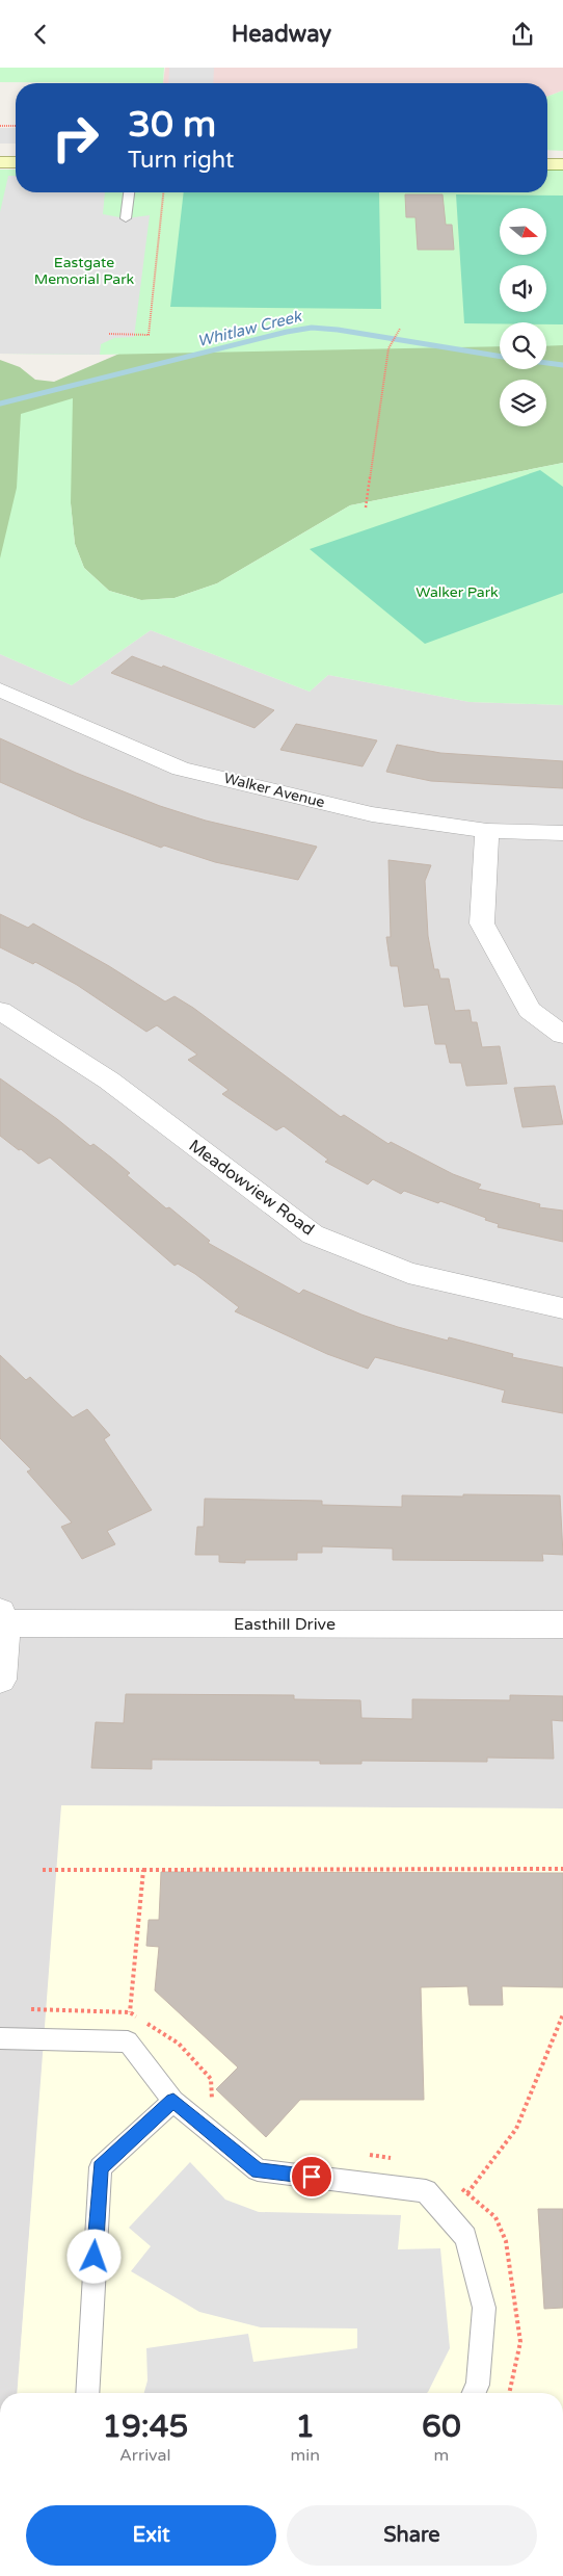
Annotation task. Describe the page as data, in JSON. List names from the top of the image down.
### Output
{
  "streets": {
    "street": ["Walker Avenue", "Meadowview Road", "Easthill Drive"]
  },
  "water": ["Whitlaw Creek"],
  "parks": ["Eastgate Memorial Park", "Walker Park"],
  "north": "right",
  "page": {
    "header": "Headway",
    "turn": ["30 m", "Turn right"],
    "eta": [
      "19:45",
      "Arrival",
      "1",
      "min",
      "60",
      "m"
    ],
    "buttons": ["Exit", "Share"]
  }
}
